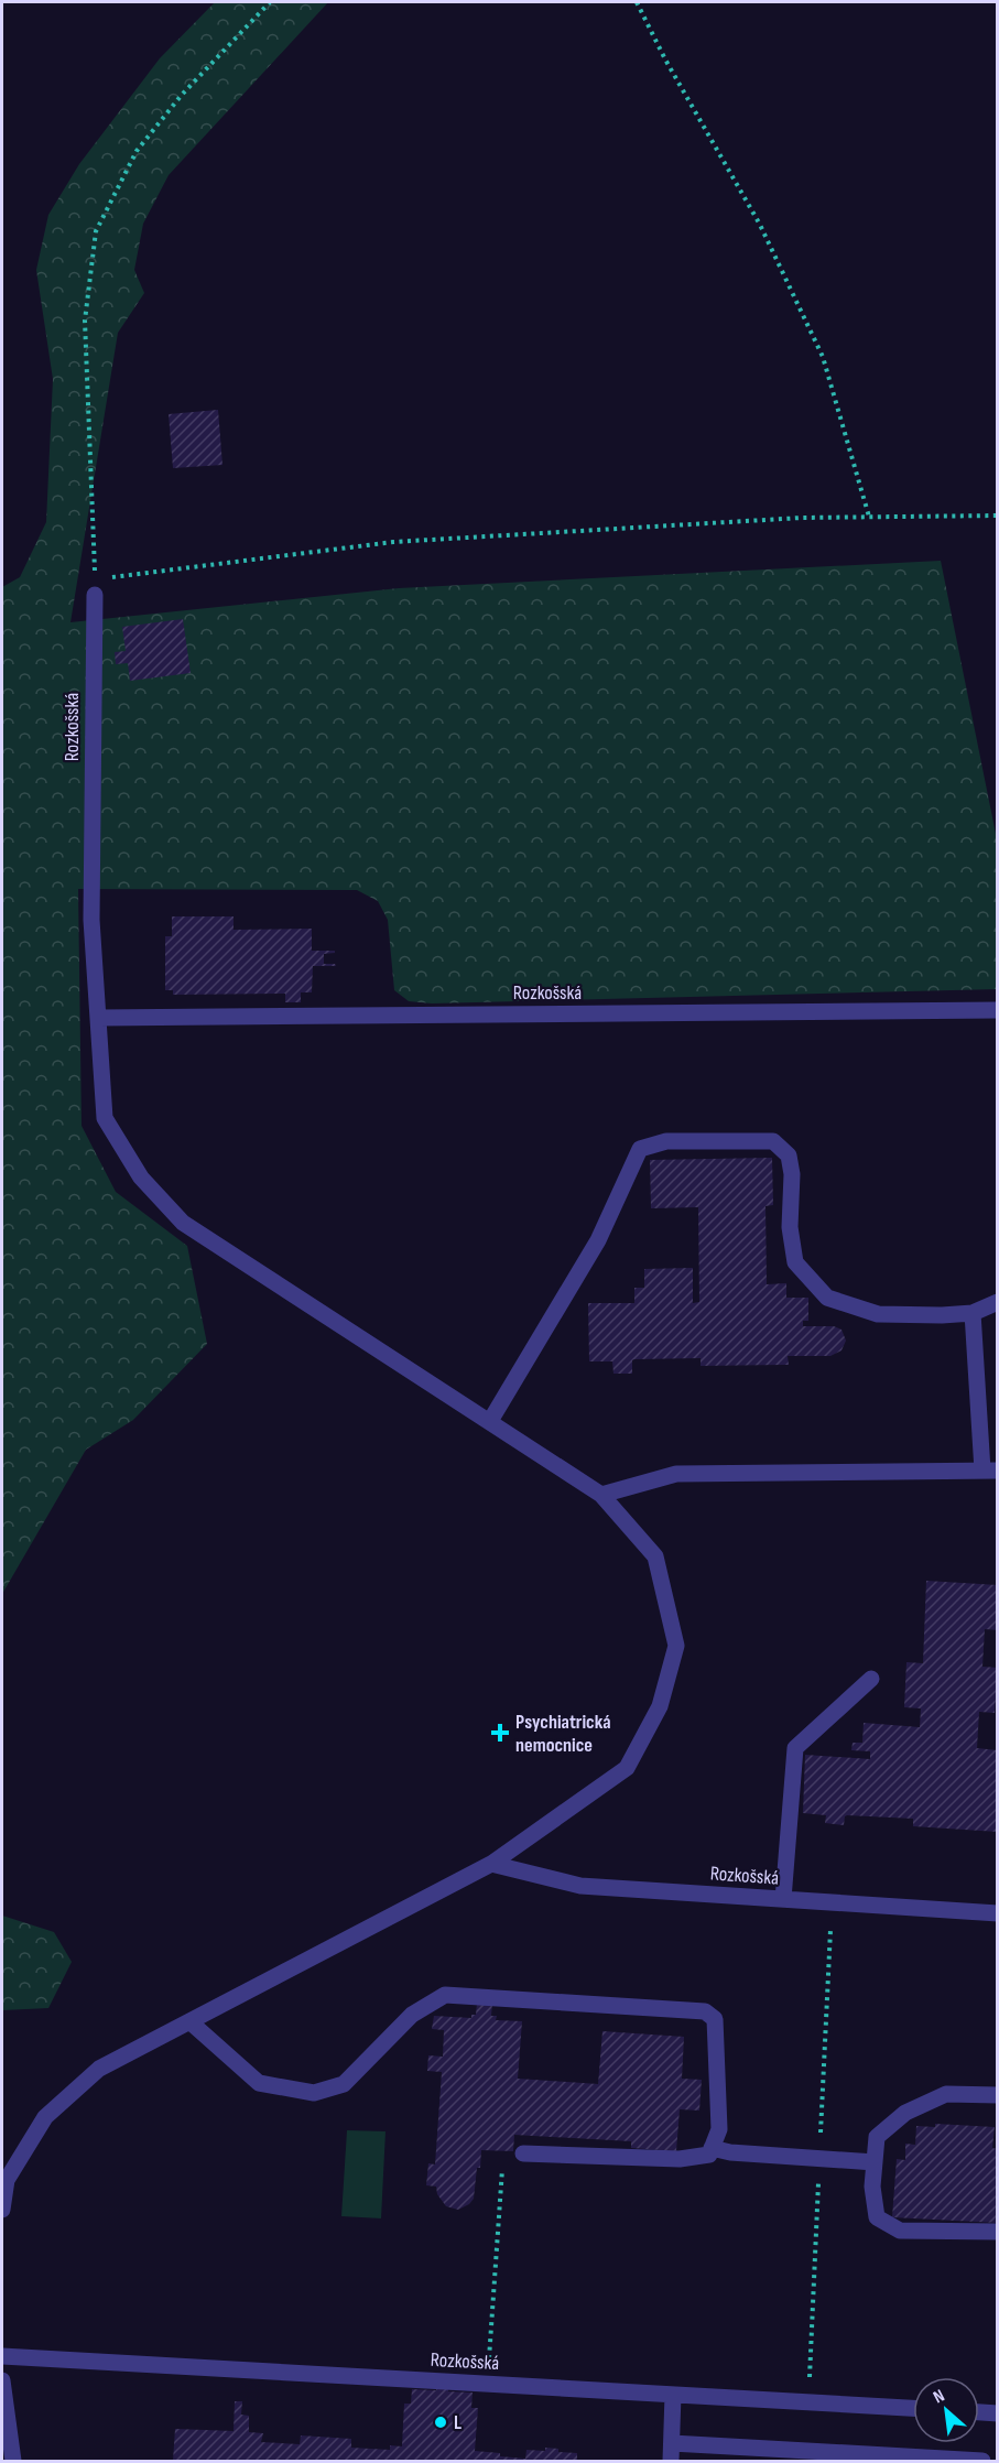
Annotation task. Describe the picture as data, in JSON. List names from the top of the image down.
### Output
{
  "streets": {
    "street": ["Rozkošská"]
  },
  "places": {
    "health": ["Psychiatrická nemocnice"],
    "other": ["L"]
  },
  "north": "top left"
}
